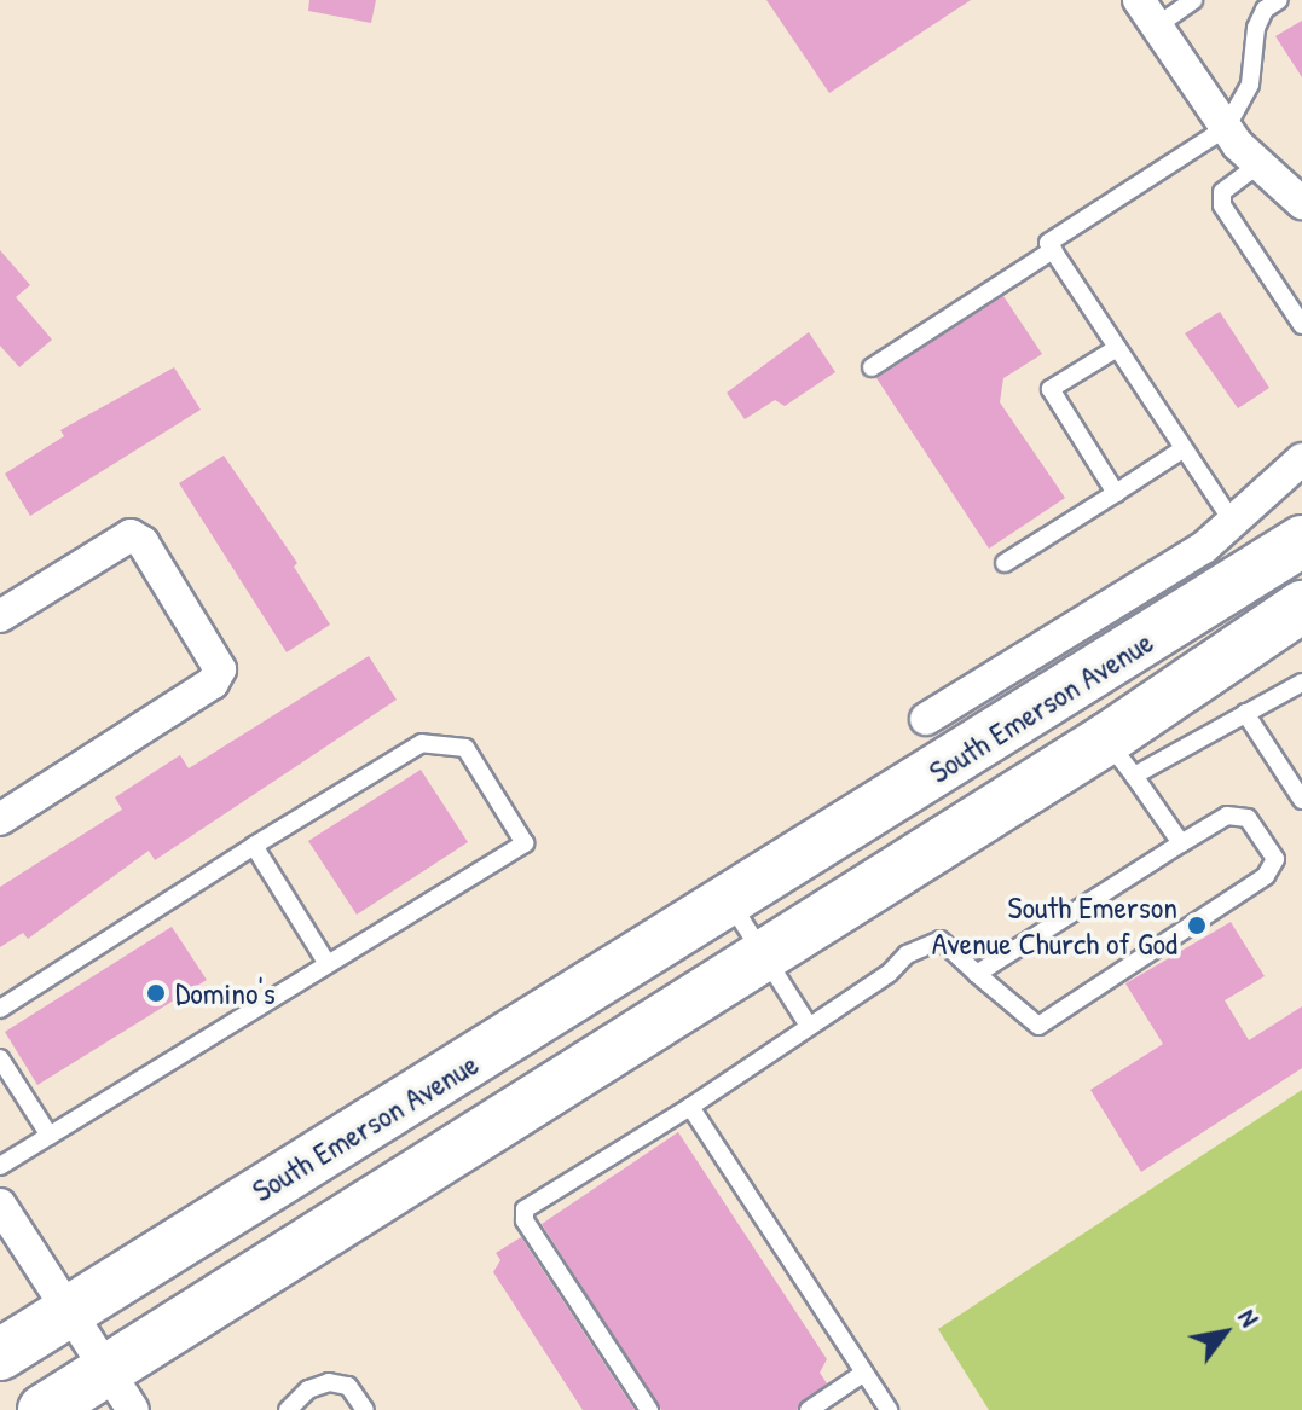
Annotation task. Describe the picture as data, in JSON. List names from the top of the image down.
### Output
{
  "streets": {
    "main road": ["South Emerson Avenue"]
  },
  "places": ["South Emerson Avenue Church of God", "Domino's"],
  "north": "top right"
}
